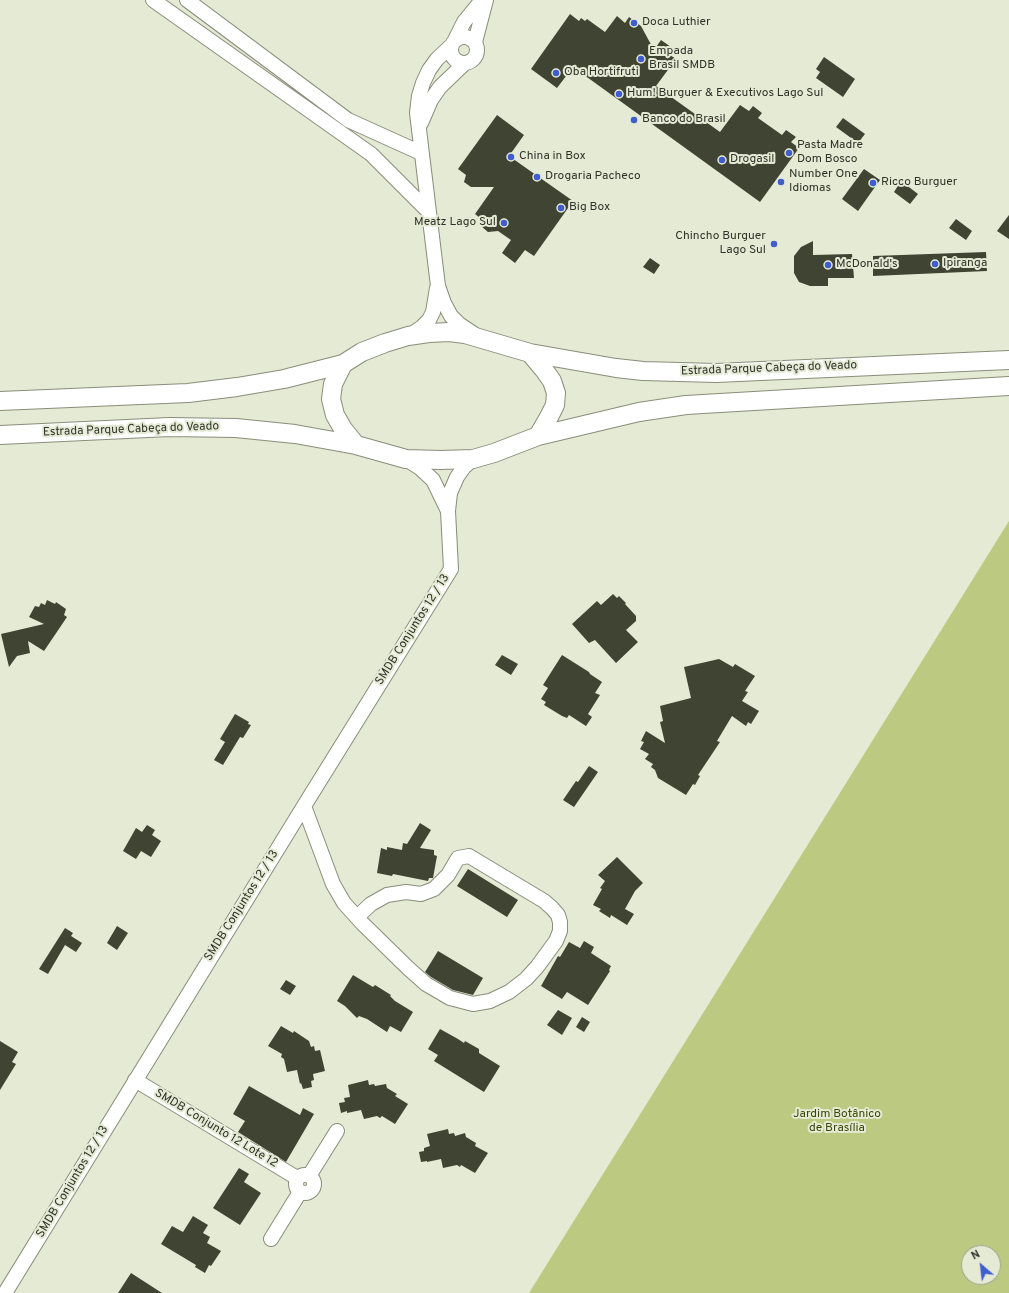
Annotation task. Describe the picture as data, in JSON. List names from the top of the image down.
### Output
{
  "streets": {
    "main road": ["Estrada Parque Cabeça do Veado"],
    "street": ["SMDB Conjuntos 12 / 13", "SMDB Conjunto 12 Lote 12"]
  },
  "crossings": [
    ["Estrada Parque Cabeça do Veado", "SMDB Conjuntos 12 / 13"],
    ["SMDB Conjuntos 12 / 13", "SMDB Conjunto 12 Lote 12"]
  ],
  "parks": ["Jardim Botânico de Brasília"],
  "places": [
    "Doca Luthier",
    "Empada Brasil SMDB",
    "Oba Hortifruti",
    "Hum! Burguer & Executivos Lago Sul",
    "Banco do Brasil",
    "Pasta Madre Dom Bosco",
    "China in Box",
    "Drogasil",
    "Drogaria Pacheco",
    "Number One Idiomas",
    "Ricco Burguer",
    "Big Box",
    "Meatz Lago Sul",
    "Chincho Burguer Lago Sul",
    "Ipiranga",
    "McDonald's"
  ],
  "north": "top left"
}
